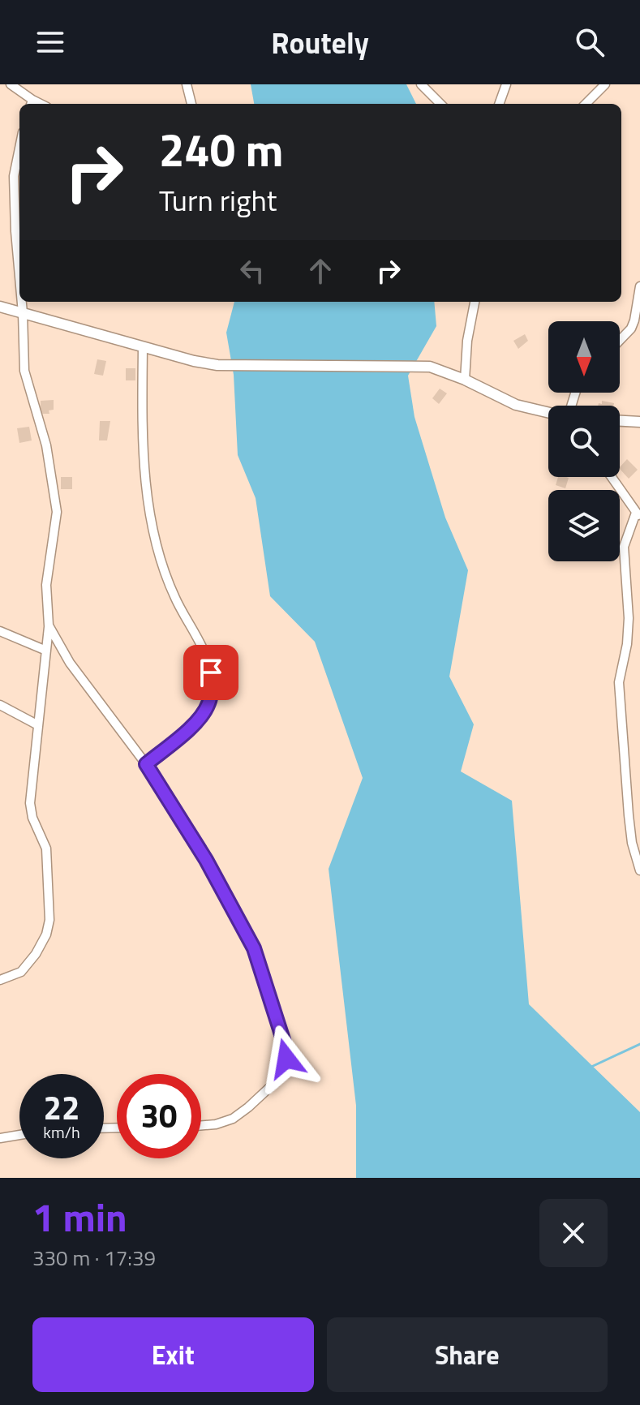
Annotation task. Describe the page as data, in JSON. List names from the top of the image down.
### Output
{
  "north": "bottom",
  "page": {
    "header": "Routely",
    "turn": ["240 m", "Turn right"],
    "speed": "22 km/h",
    "limit": "30",
    "heading": ["1 min", "330 m · 17:39"],
    "buttons": ["Exit", "Share"]
  }
}
